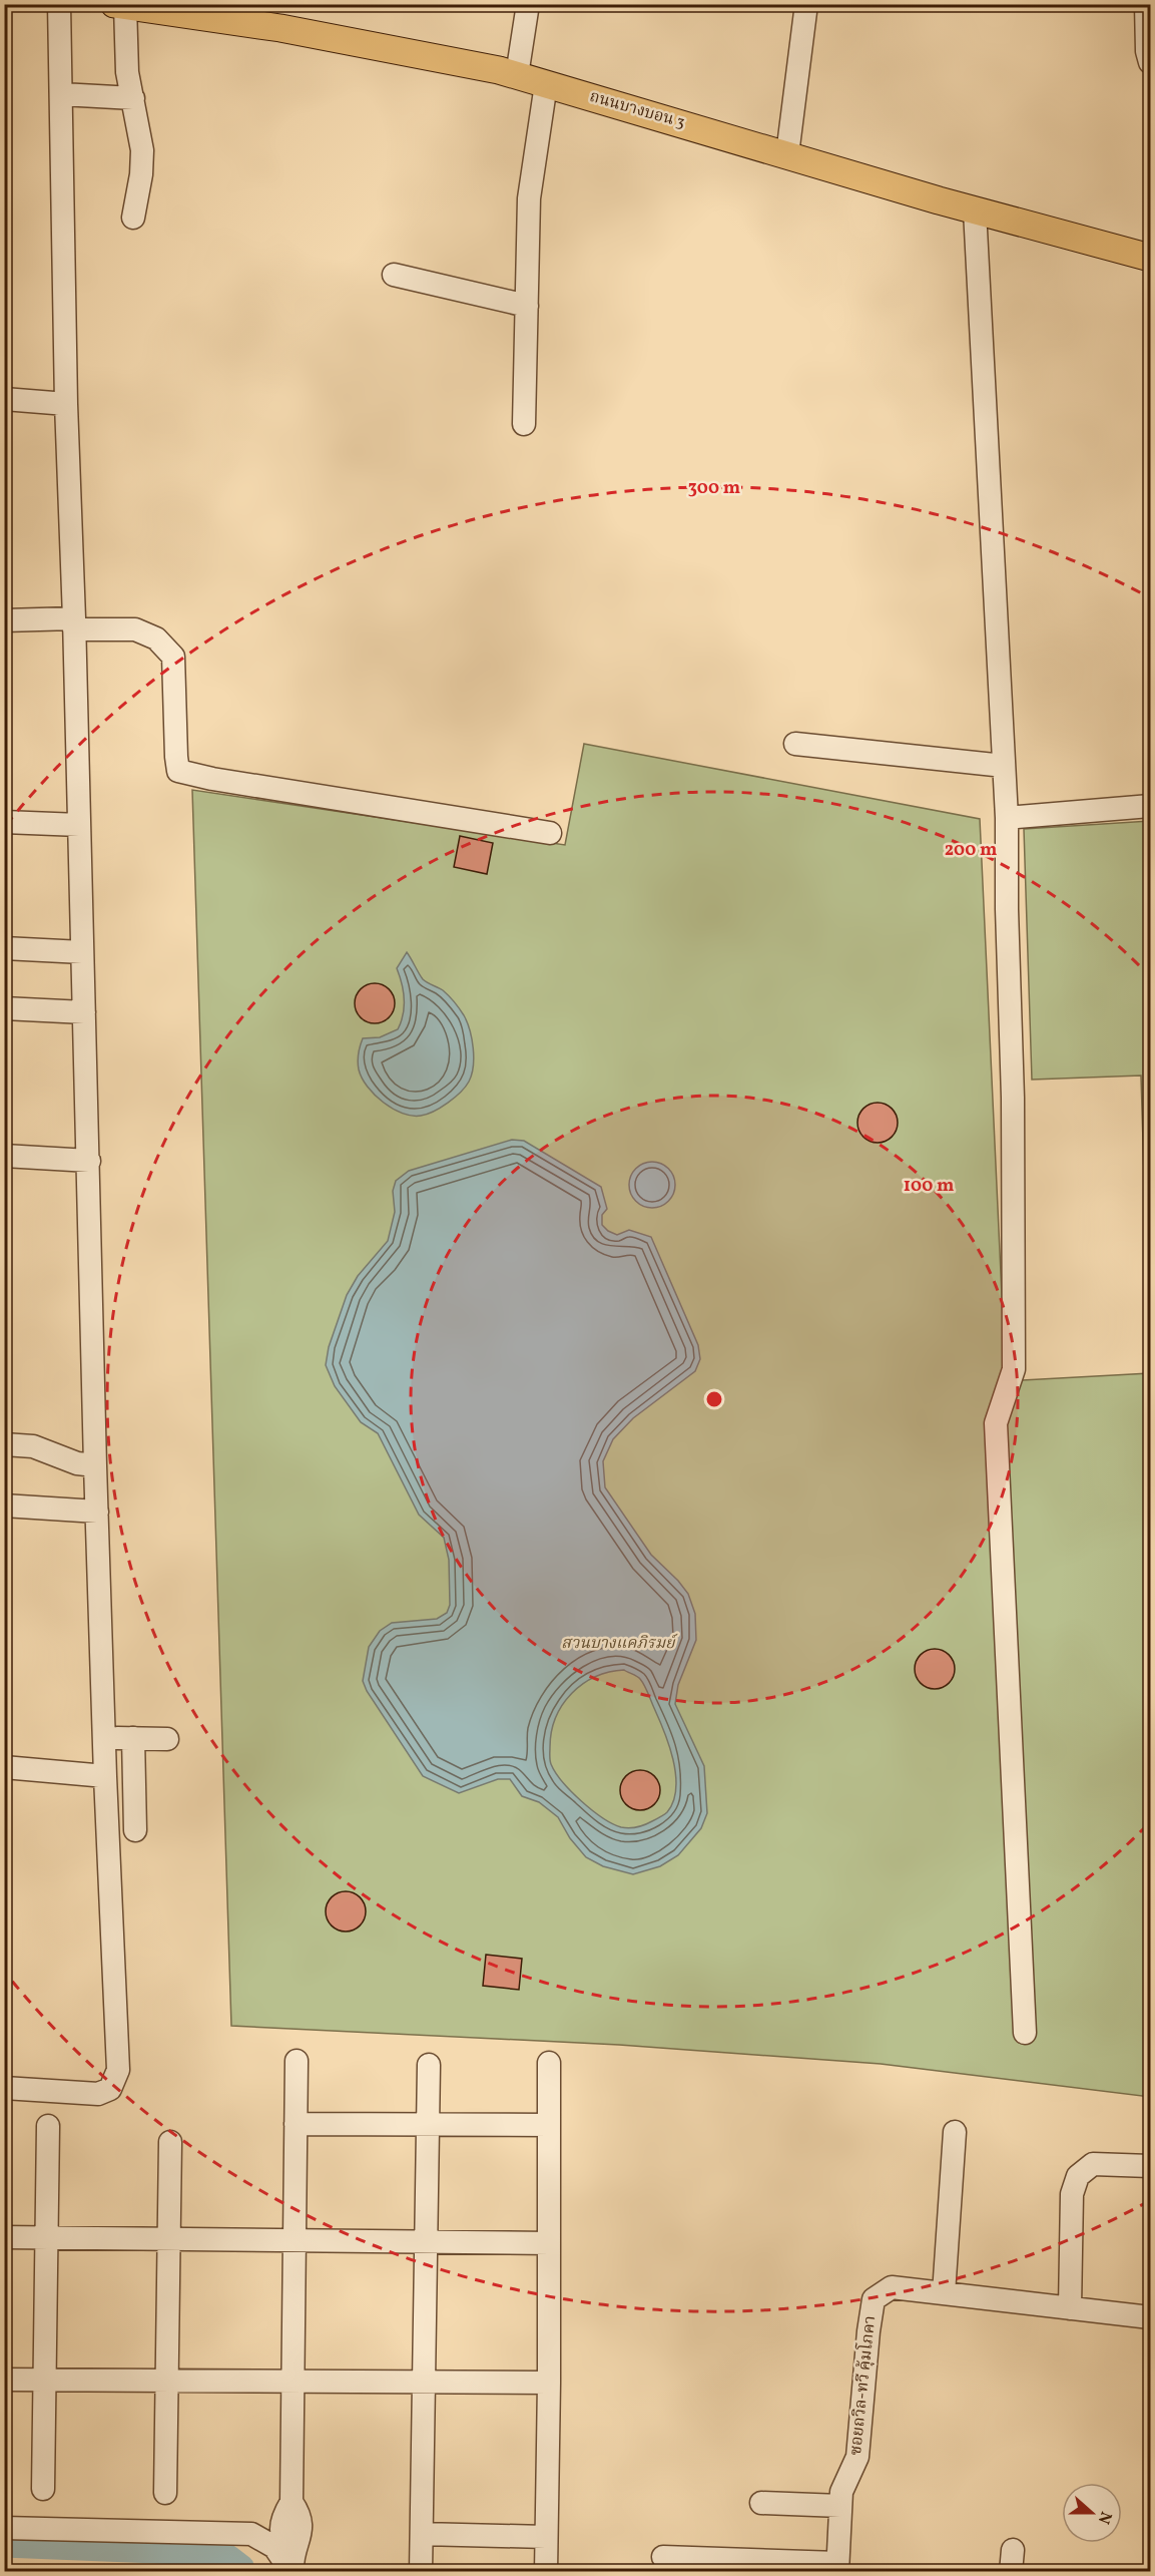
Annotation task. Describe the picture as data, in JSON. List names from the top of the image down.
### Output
{
  "streets": {
    "main road": ["ถนนบางบอน 3"],
    "street": ["ซอยถวิล-ทวี คุ้มโภคา"]
  },
  "parks": ["สวนบางแคภิรมย์"],
  "north": "right",
  "rings": ["300 m", "200 m", "100 m"]
}
